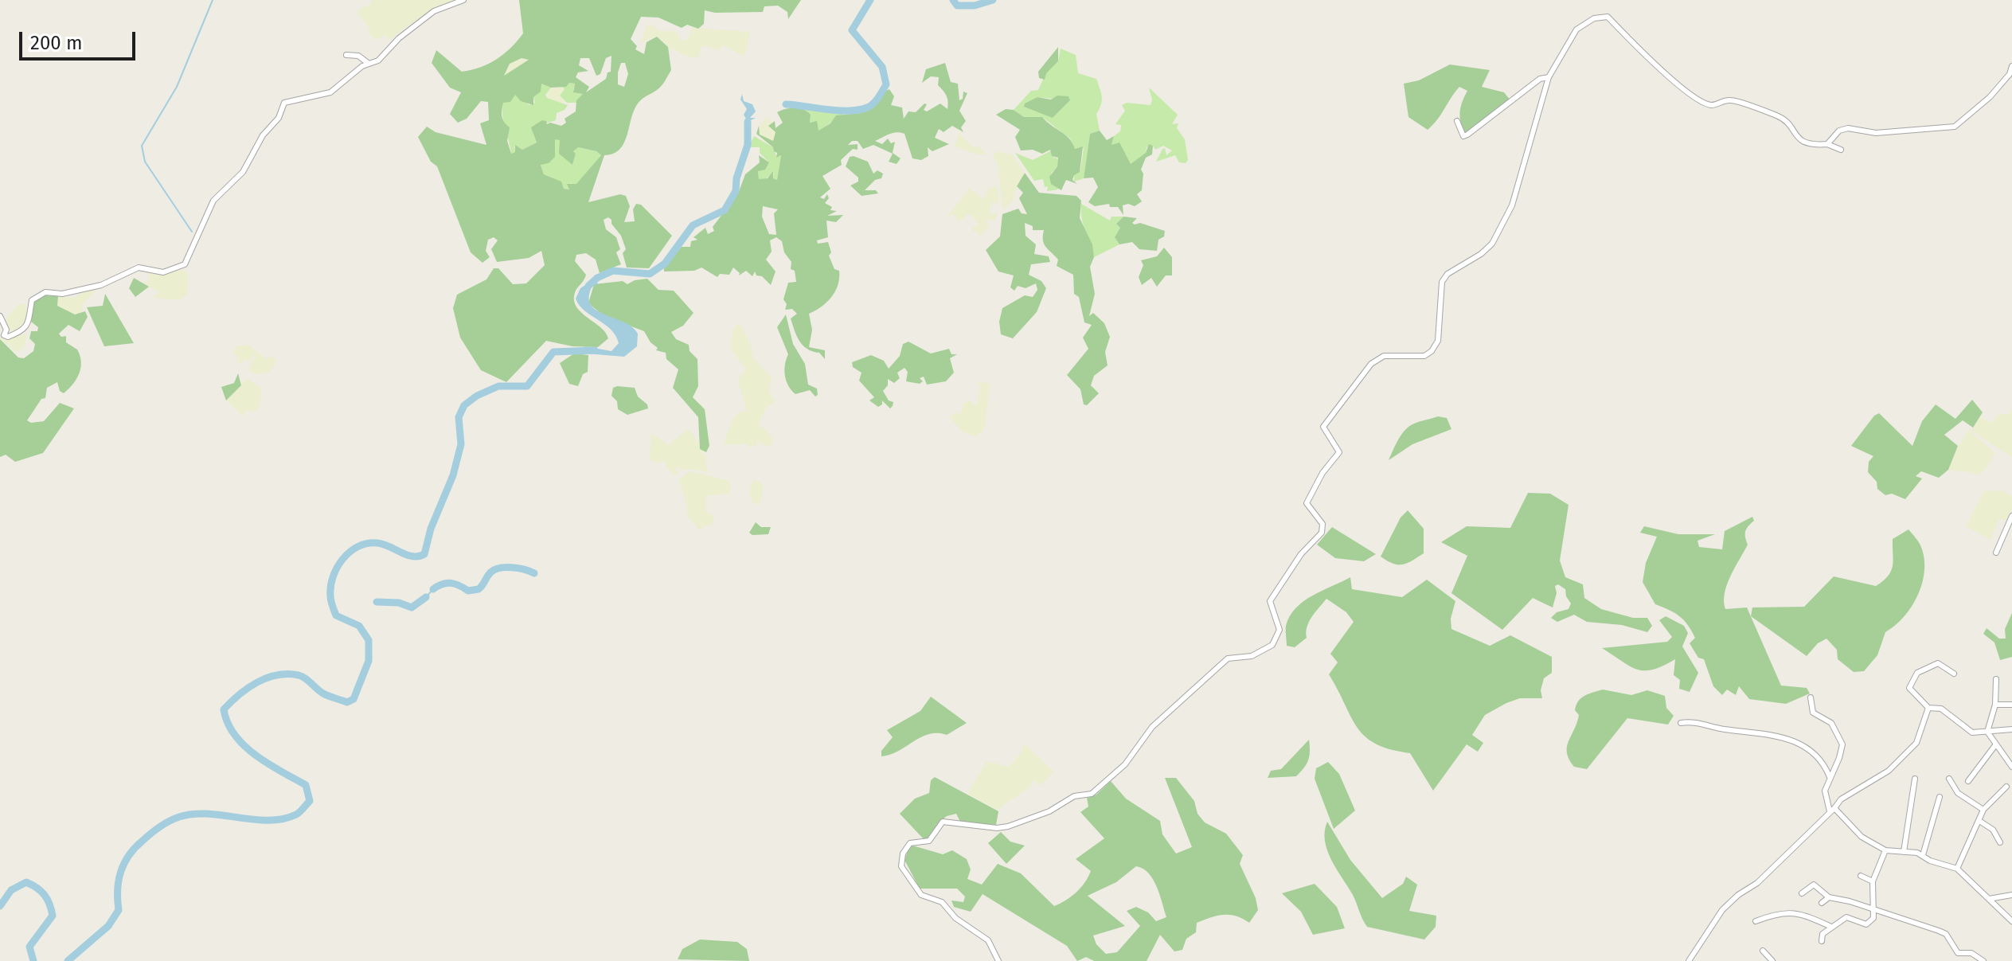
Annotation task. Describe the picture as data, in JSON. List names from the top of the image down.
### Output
{
  "scale_bar": "200 m"
}
